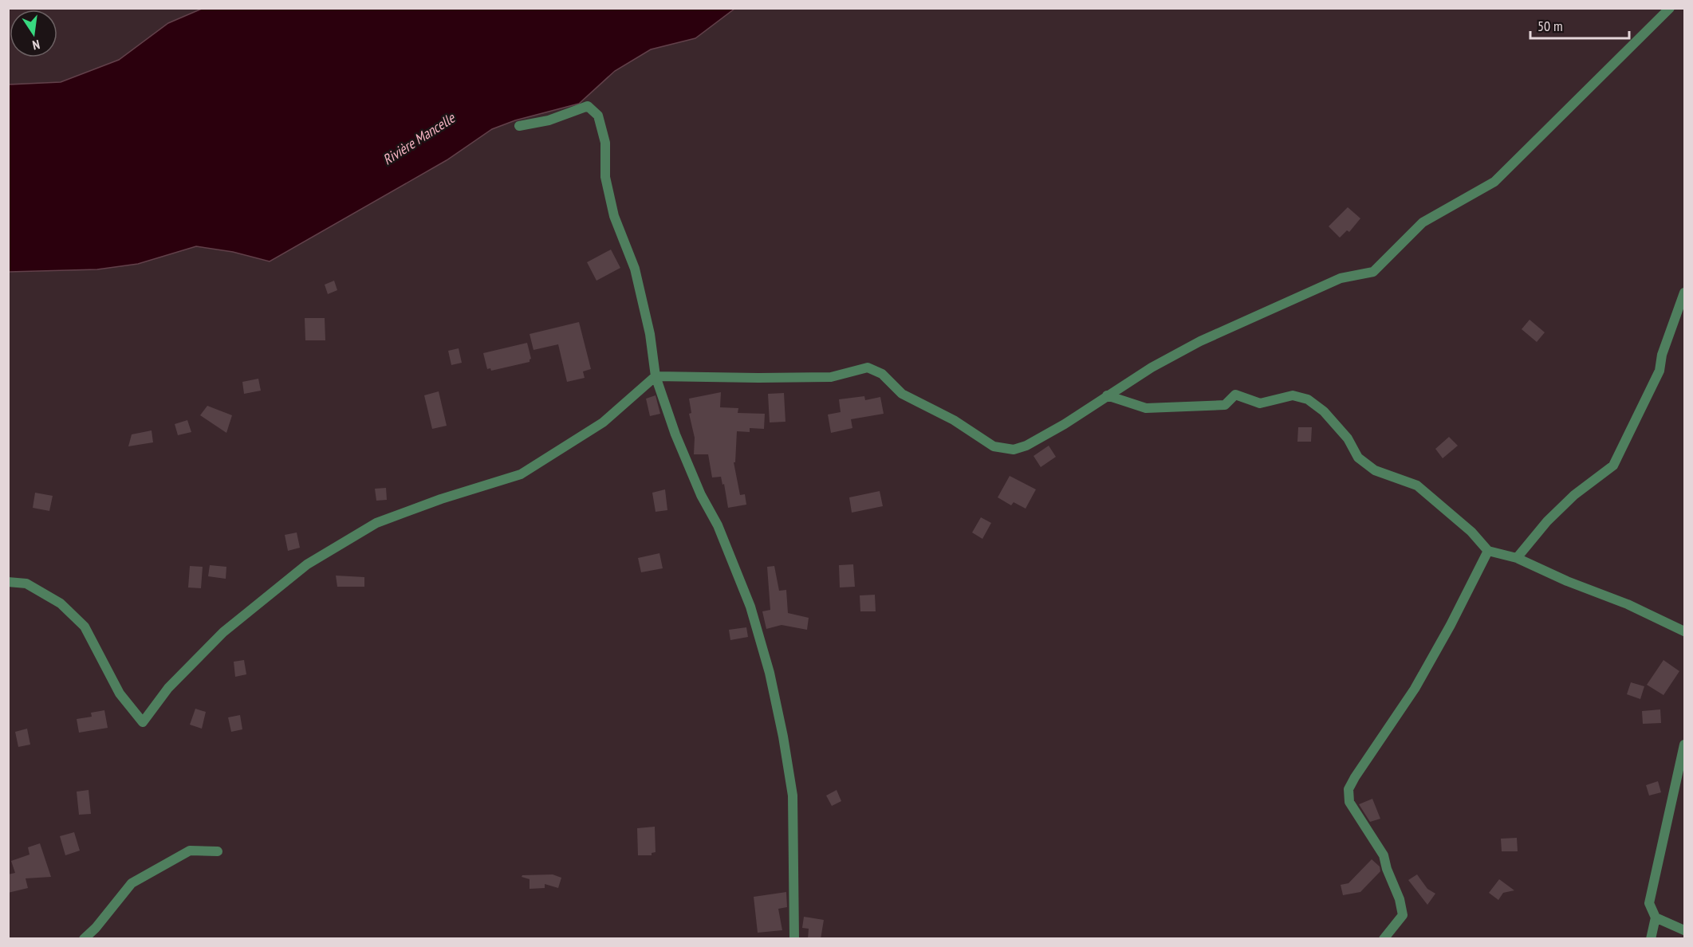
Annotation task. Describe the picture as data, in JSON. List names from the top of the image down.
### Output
{
  "water": ["Rivière Mancelle"],
  "scale_bar": "50 m",
  "north": "bottom"
}
